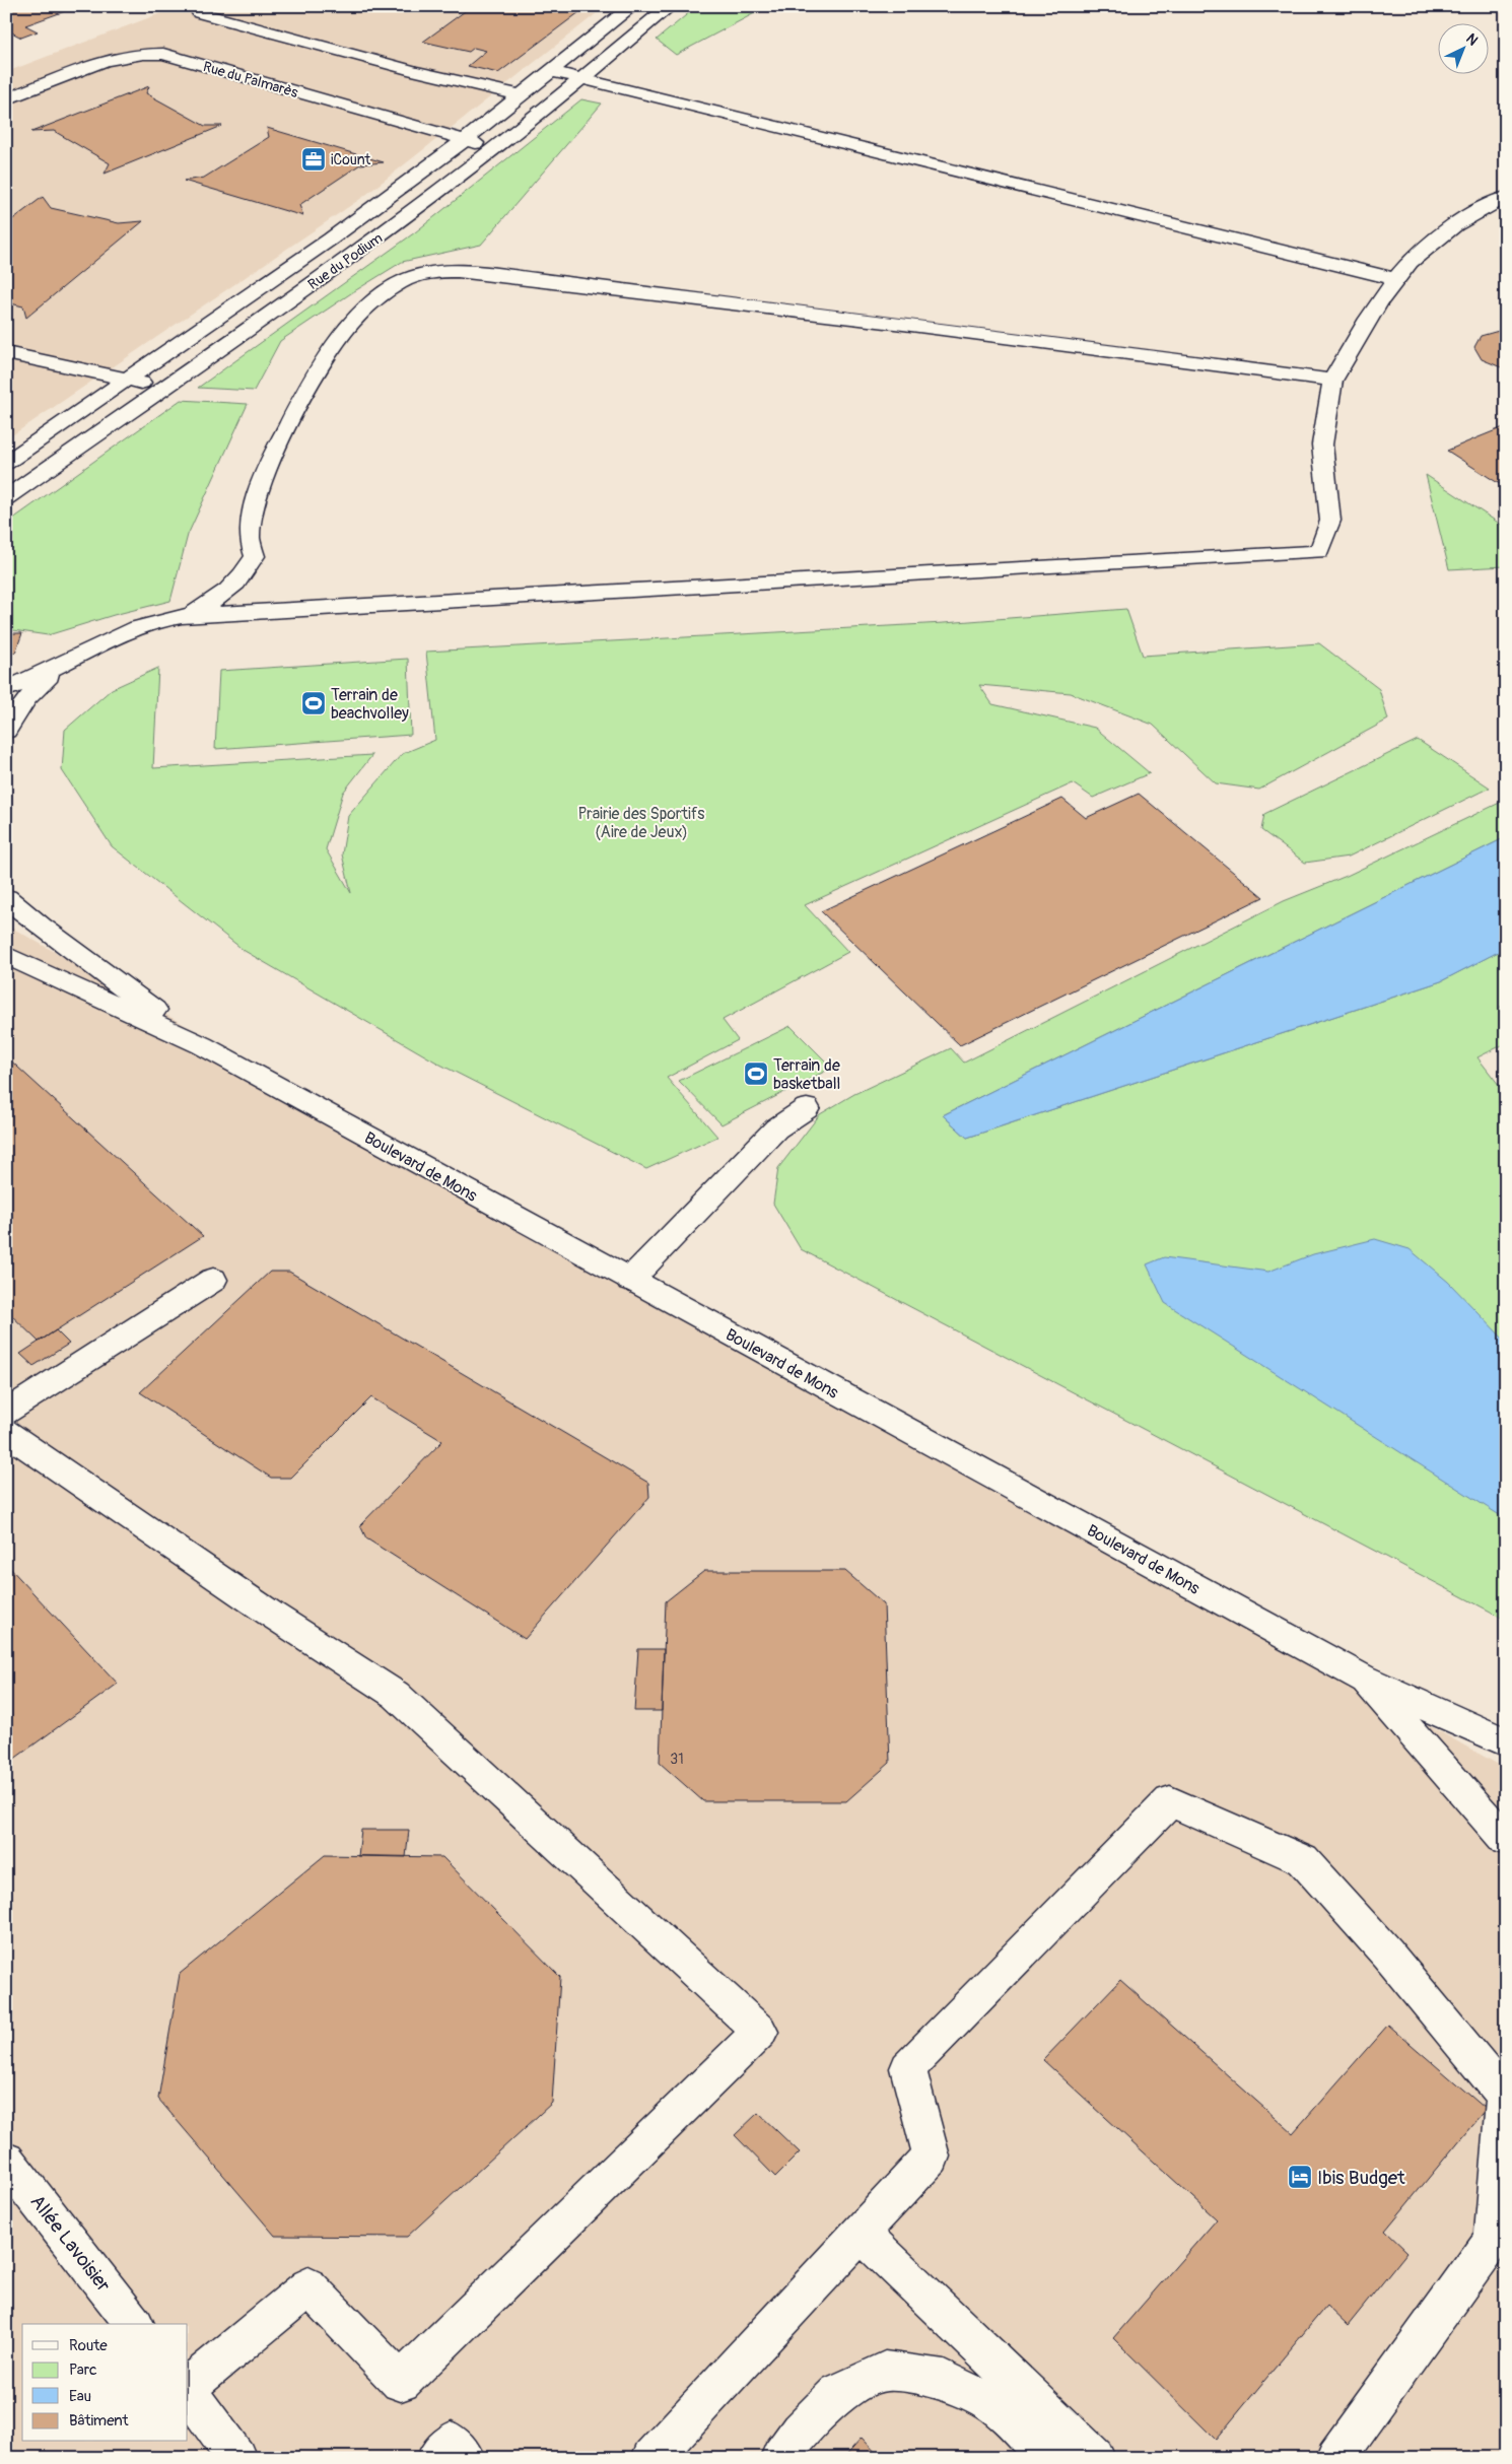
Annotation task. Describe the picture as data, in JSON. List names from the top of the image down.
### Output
{
  "streets": {
    "street": [
      "Rue du Palmarès",
      "Rue du Podium",
      "Boulevard de Mons",
      "Allée Lavoisier"
    ]
  },
  "crossings": [
    ["Rue du Palmarès", "Rue du Podium"]
  ],
  "parks": ["Prairie des Sportifs (Aire de Jeux)"],
  "places": {
    "office": ["iCount"],
    "sports": ["Terrain de beachvolley", "Terrain de basketball"],
    "hotel": ["Ibis Budget"]
  },
  "house_numbers": ["31"],
  "legend": [
    "Route",
    "Parc",
    "Eau",
    "Bâtiment"
  ],
  "north": "top right"
}
